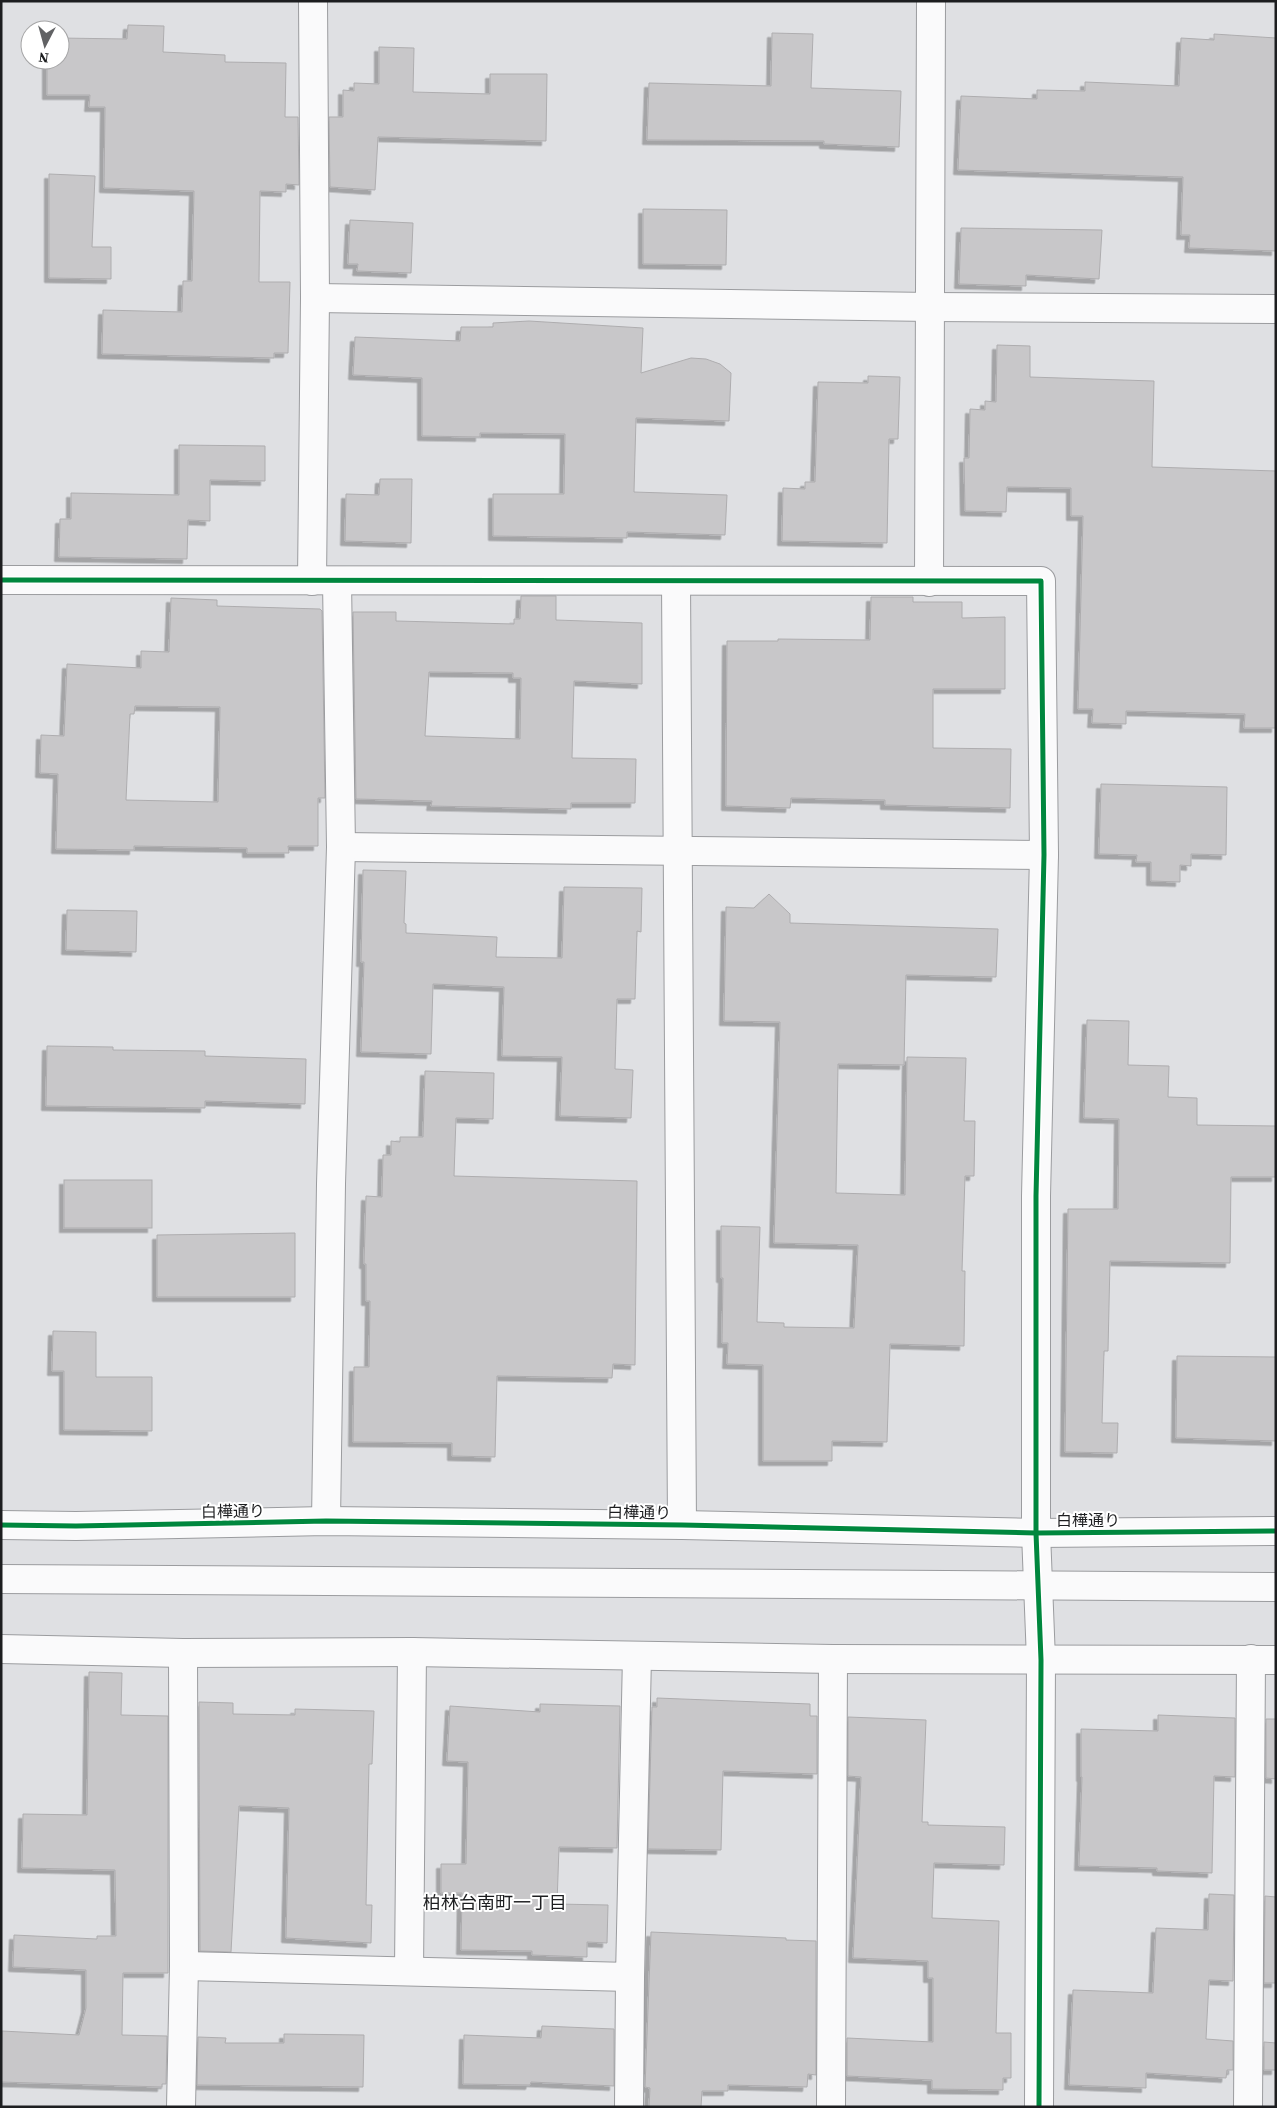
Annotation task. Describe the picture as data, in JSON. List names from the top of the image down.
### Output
{
  "streets": {
    "street": ["白樺通り"]
  },
  "districts": ["柏林台南町一丁目"],
  "north": "bottom"
}
